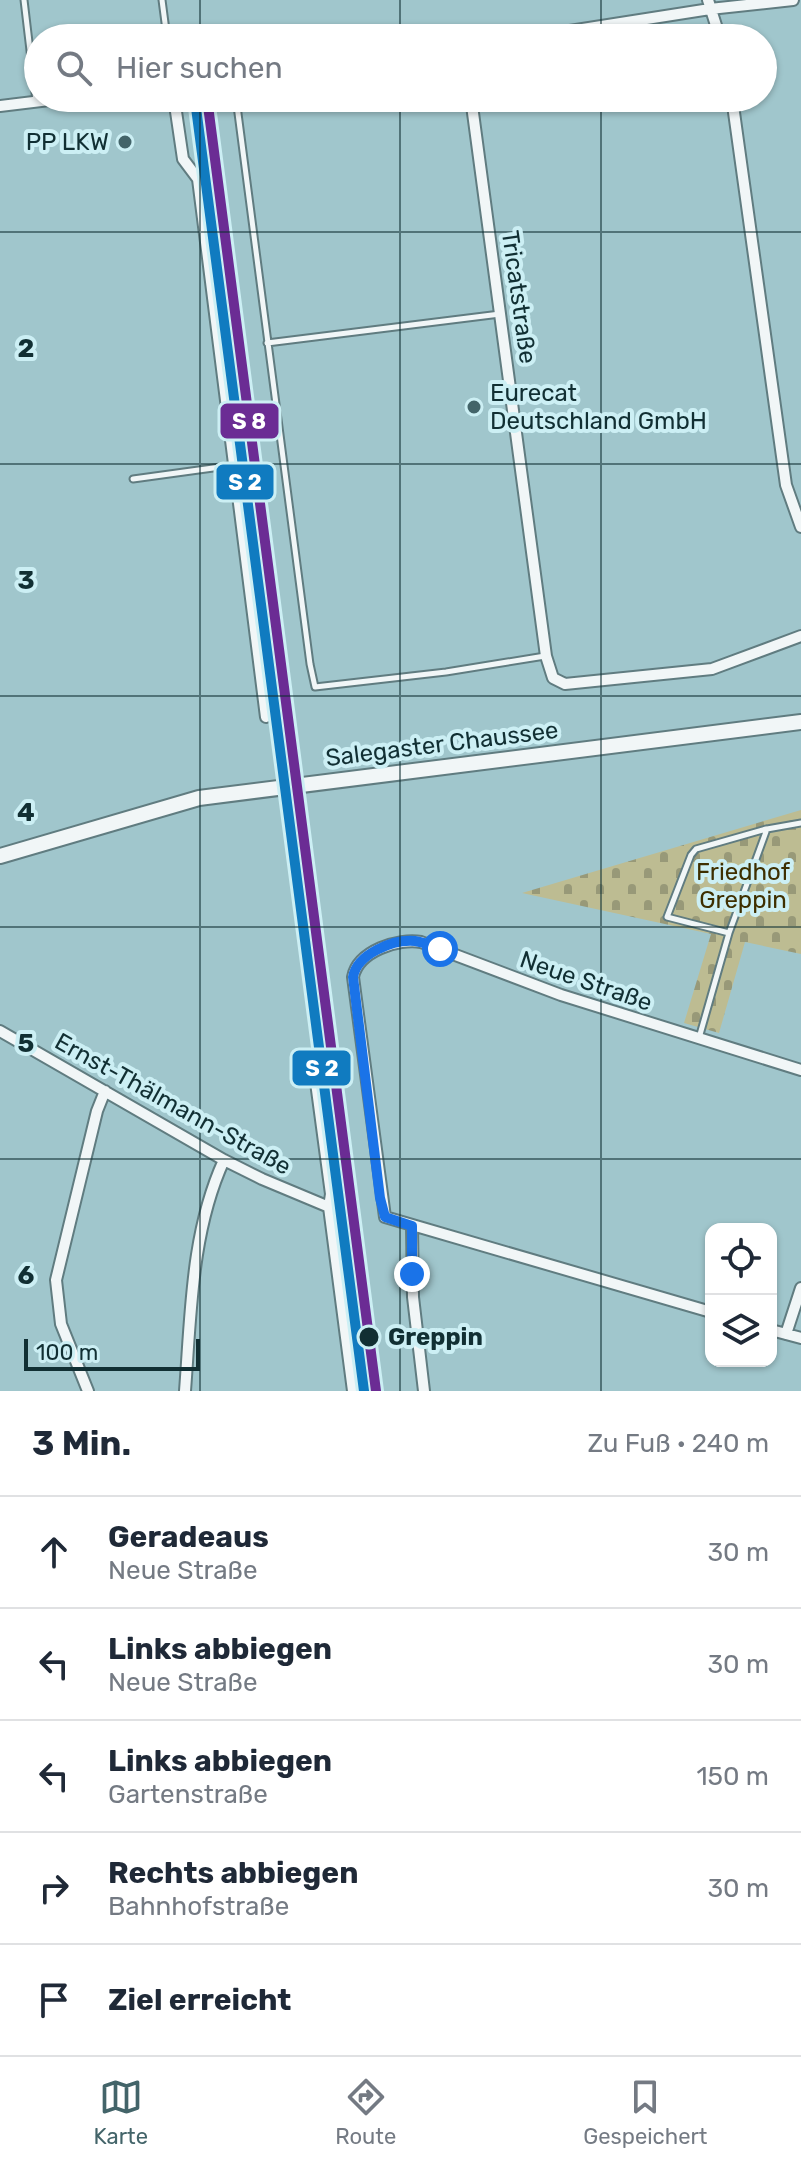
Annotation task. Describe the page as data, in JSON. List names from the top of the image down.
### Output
{
  "streets": {
    "main road": ["Salegaster Chaussee"],
    "street": ["Tricatstraße", "Neue Straße", "Ernst-Thälmann-Straße"]
  },
  "parks": ["Friedhof Greppin"],
  "places": ["PP LKW", "Eurecat Deutschland GmbH", "Greppin"],
  "scale_bar": "100 m",
  "page": {
    "search": "Hier suchen",
    "scale": "100 m",
    "heading": ["3 Min.", "Zu Fuß · 240 m"],
    "list": [
      ["Geradeaus", "Neue Straße", "30 m"],
      ["Links abbiegen", "Neue Straße", "30 m"],
      ["Links abbiegen", "Gartenstraße", "150 m"],
      ["Rechts abbiegen", "Bahnhofstraße", "30 m"],
      "Ziel erreicht"
    ],
    "nav": ["Karte", "Route", "Gespeichert"]
  },
  "grid": {
    "rows": [
      "2",
      "3",
      "4",
      "5",
      "6"
    ]
  }
}
